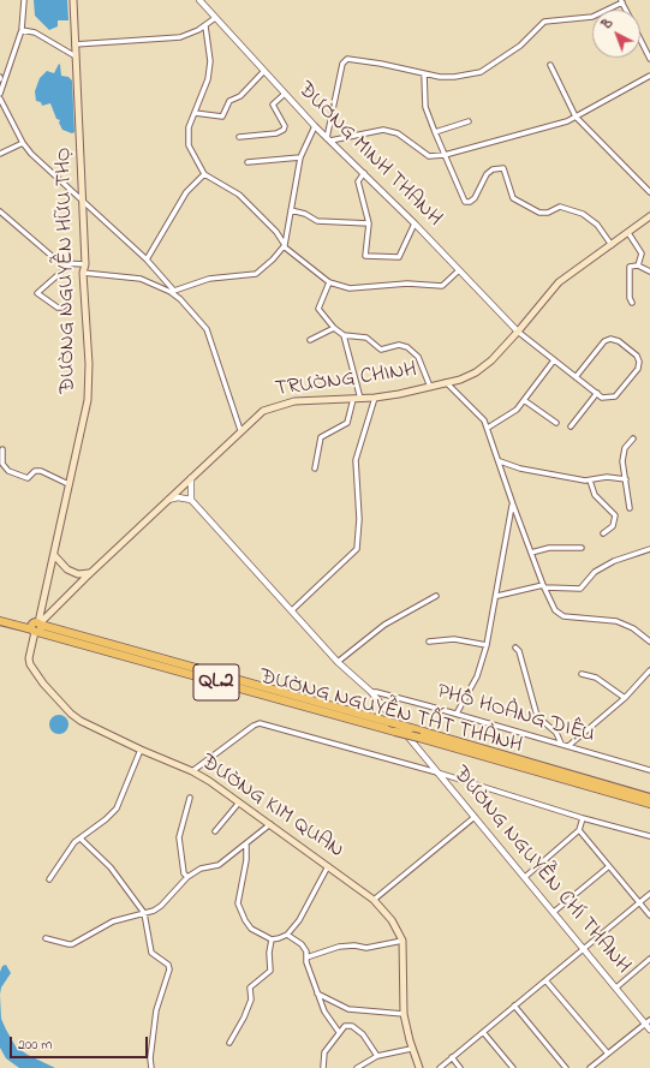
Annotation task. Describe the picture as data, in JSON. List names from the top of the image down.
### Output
{
  "streets": {
    "highway": ["QL.2", "ĐƯỜNG NGUYỄN TẤT THÀNH"],
    "main road": ["ĐƯỜNG NGUYỄN HỮU THỌ", "TRƯỜNG CHINH", "ĐƯỜNG KIM QUAN"],
    "street": ["ĐƯỜNG MINH THANH", "PHỐ HOÀNG DIỆU", "ĐƯỜNG NGUYỄN CHÍ THANH"]
  },
  "crossings": [
    ["ĐƯỜNG MINH THANH", "TRƯỜNG CHINH"],
    ["ĐƯỜNG NGUYỄN HỮU THỌ", "TRƯỜNG CHINH"],
    ["ĐƯỜNG NGUYỄN HỮU THỌ", "ĐƯỜNG NGUYỄN TẤT THÀNH"],
    ["TRƯỜNG CHINH", "ĐƯỜNG NGUYỄN TẤT THÀNH"],
    ["QL.2", "ĐƯỜNG NGUYỄN TẤT THÀNH"],
    ["QL.2", "ĐƯỜNG KIM QUAN"],
    ["ĐƯỜNG NGUYỄN TẤT THÀNH", "ĐƯỜNG KIM QUAN"],
    ["PHỐ HOÀNG DIỆU", "ĐƯỜNG NGUYỄN CHÍ THANH"]
  ],
  "scale_bar": "200 m",
  "north": "top left"
}
